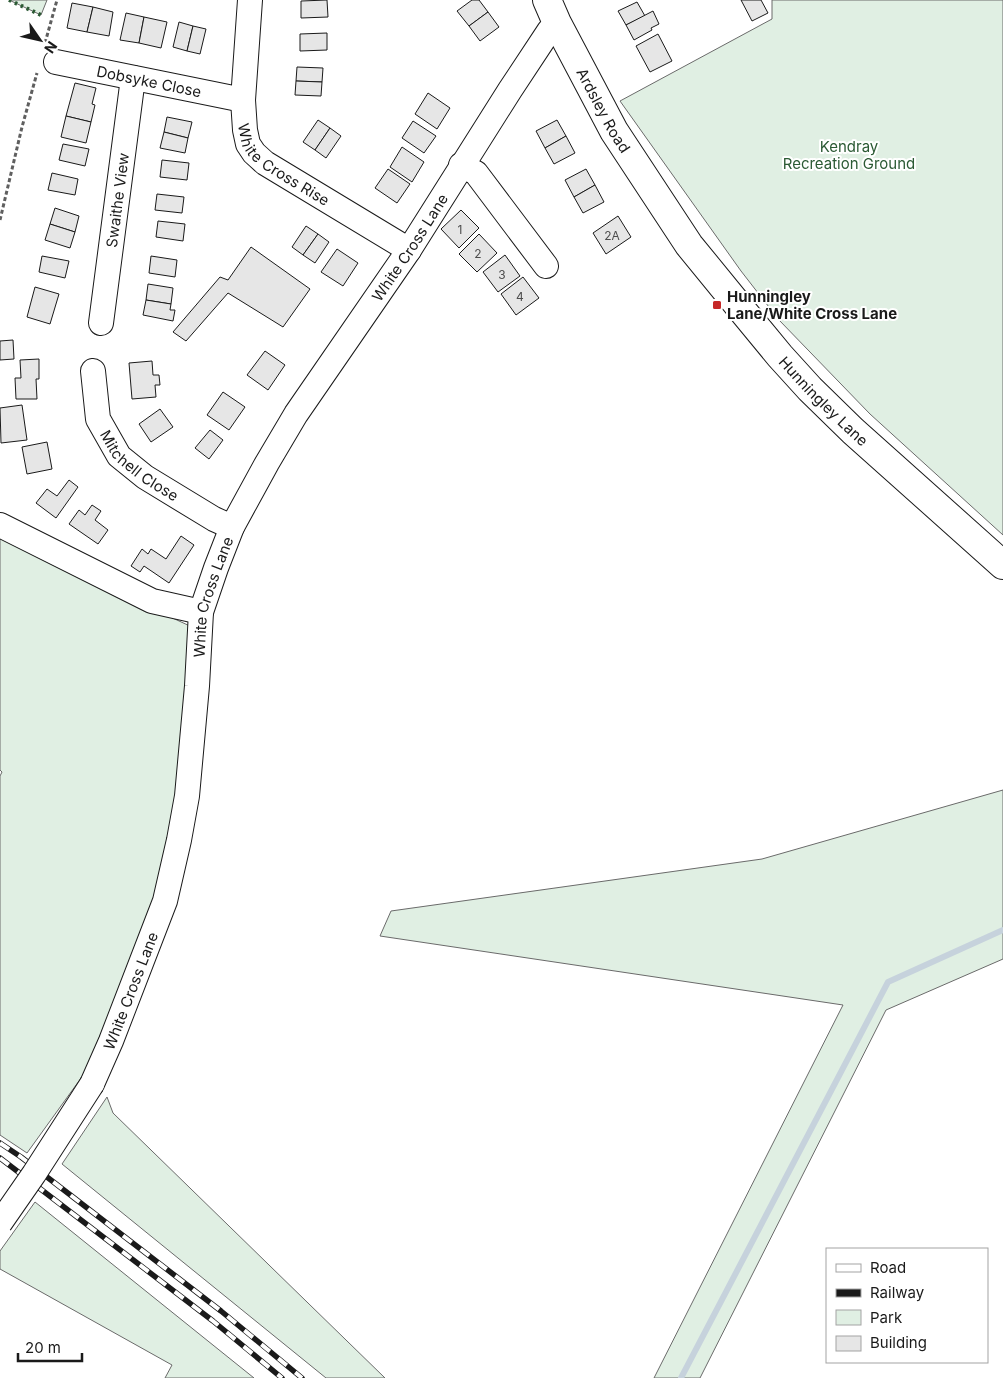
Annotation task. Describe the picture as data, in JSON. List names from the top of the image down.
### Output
{
  "streets": {
    "main road": ["Ardsley Road", "Hunningley Lane"],
    "street": [
      "Dobsyke Close",
      "White Cross Rise",
      "Swaithe View",
      "White Cross Lane",
      "Mitchell Close"
    ]
  },
  "crossings": [
    ["Dobsyke Close", "White Cross Rise"],
    ["Dobsyke Close", "Swaithe View"],
    ["Ardsley Road", "White Cross Lane"],
    ["Ardsley Road", "Hunningley Lane"],
    ["White Cross Rise", "White Cross Lane"],
    ["White Cross Lane", "Mitchell Close"]
  ],
  "parks": ["Kendray Recreation Ground"],
  "places": {
    "transit": ["Hunningley Lane/White Cross Lane"]
  },
  "house_numbers": [
    "1",
    "2A",
    "2",
    "3",
    "4"
  ],
  "legend": [
    "Road",
    "Railway",
    "Park",
    "Building"
  ],
  "scale_bar": "20 m",
  "north": "bottom right"
}
